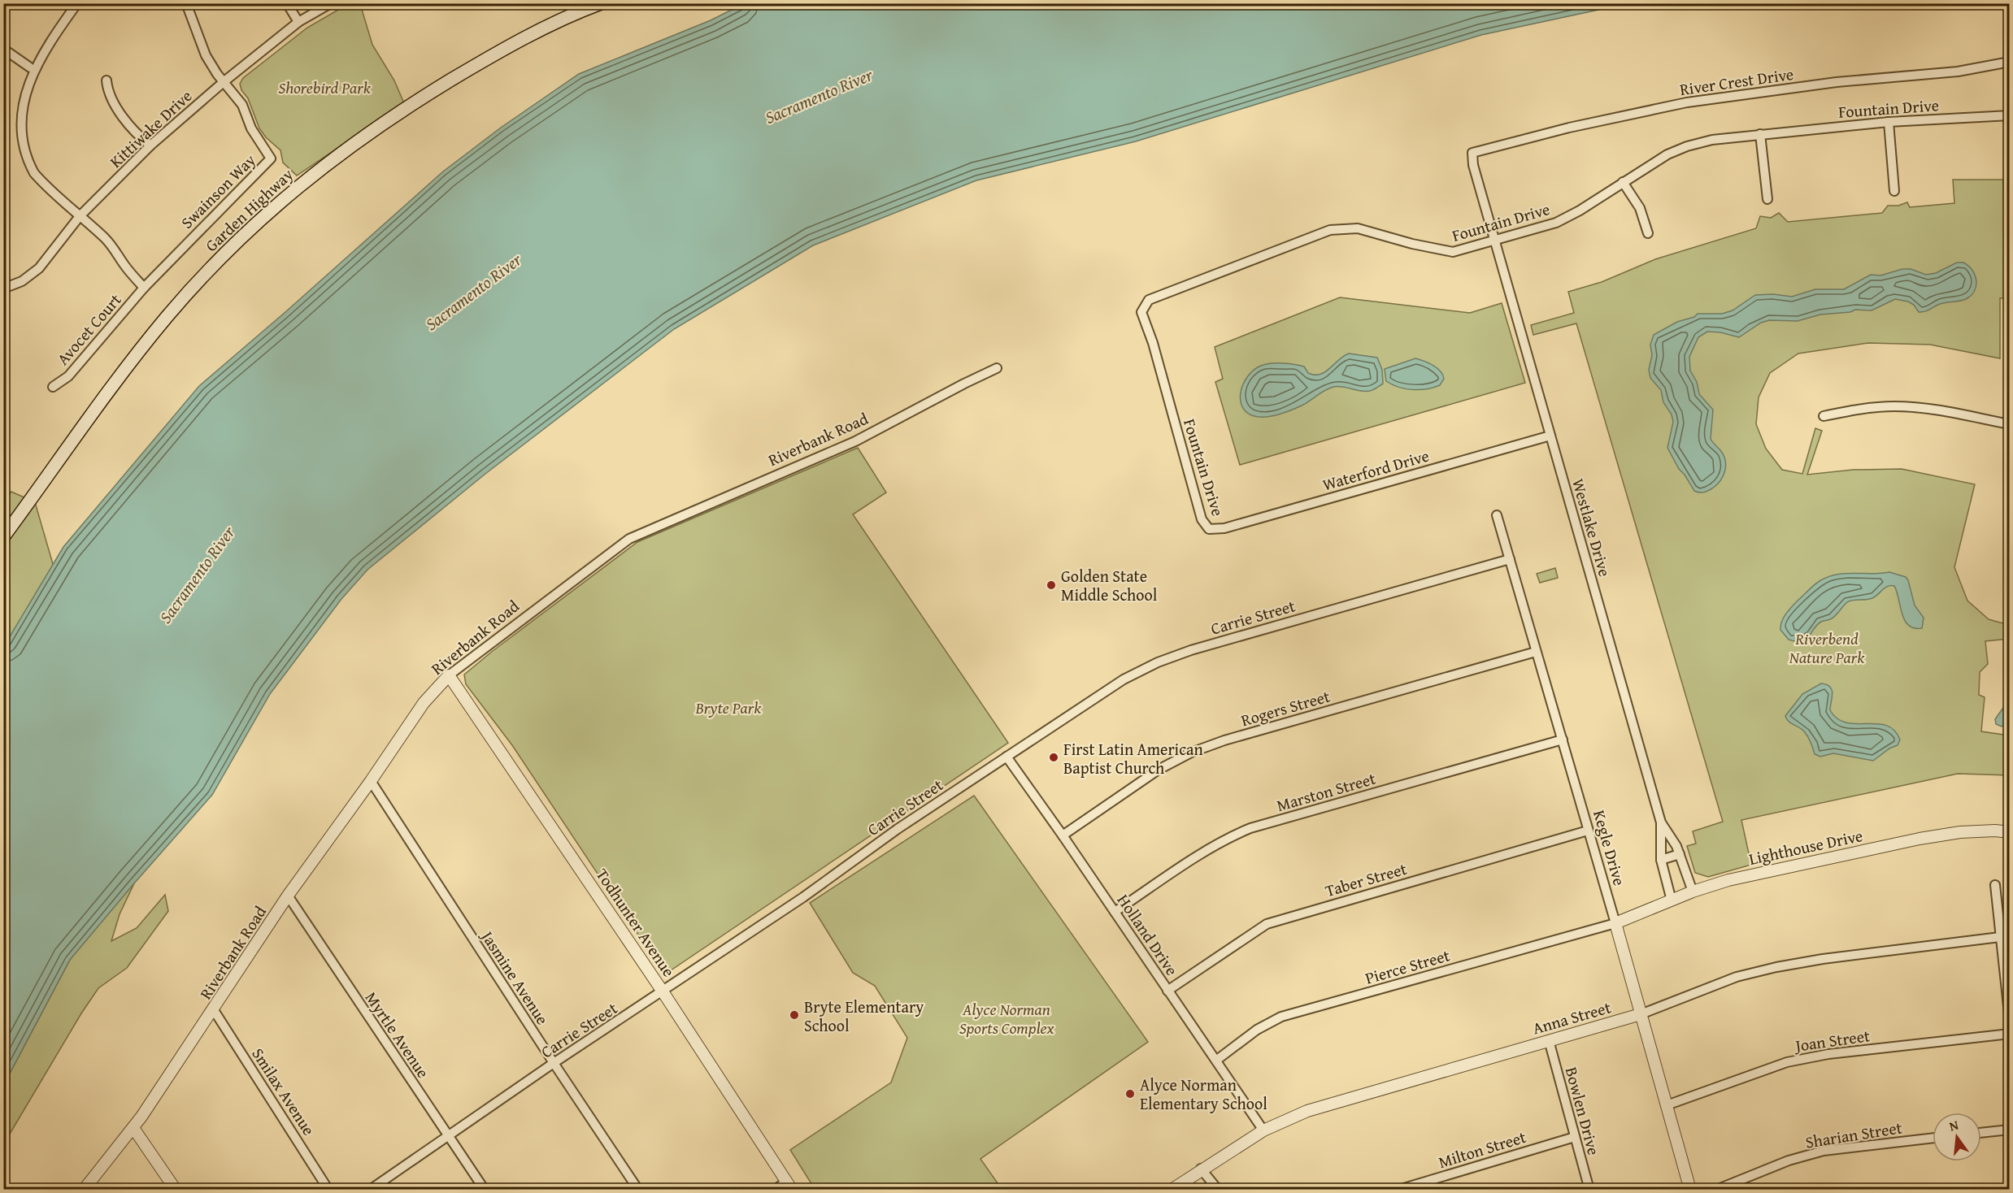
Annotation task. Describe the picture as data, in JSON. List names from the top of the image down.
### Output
{
  "streets": {
    "main road": ["Garden Highway"],
    "street": [
      "River Crest Drive",
      "Fountain Drive",
      "Kittiwake Drive",
      "Swainson Way",
      "Avocet Court",
      "Riverbank Road",
      "Waterford Drive",
      "Westlake Drive",
      "Carrie Street",
      "Rogers Street",
      "Marston Street",
      "Lighthouse Drive",
      "Kegle Drive",
      "Taber Street",
      "Todhunter Avenue",
      "Holland Drive",
      "Pierce Street",
      "Jasmine Avenue",
      "Anna Street",
      "Myrtle Avenue",
      "Joan Street",
      "Smilax Avenue",
      "Bowlen Drive",
      "Sharian Street",
      "Milton Street"
    ]
  },
  "crossings": [
    ["River Crest Drive", "Westlake Drive"],
    ["Fountain Drive", "Waterford Drive"],
    ["Fountain Drive", "Westlake Drive"],
    ["Kittiwake Drive", "Swainson Way"],
    ["Swainson Way", "Avocet Court"],
    ["Riverbank Road", "Todhunter Avenue"],
    ["Riverbank Road", "Jasmine Avenue"],
    ["Riverbank Road", "Myrtle Avenue"],
    ["Riverbank Road", "Smilax Avenue"],
    ["Waterford Drive", "Westlake Drive"],
    ["Westlake Drive", "Lighthouse Drive"],
    ["Carrie Street", "Kegle Drive"],
    ["Carrie Street", "Todhunter Avenue"],
    ["Carrie Street", "Holland Drive"],
    ["Carrie Street", "Jasmine Avenue"],
    ["Carrie Street", "Myrtle Avenue"],
    ["Rogers Street", "Kegle Drive"],
    ["Rogers Street", "Holland Drive"],
    ["Marston Street", "Kegle Drive"],
    ["Marston Street", "Holland Drive"],
    ["Lighthouse Drive", "Kegle Drive"],
    ["Lighthouse Drive", "Pierce Street"],
    ["Kegle Drive", "Taber Street"],
    ["Kegle Drive", "Pierce Street"],
    ["Kegle Drive", "Anna Street"],
    ["Kegle Drive", "Joan Street"],
    ["Taber Street", "Holland Drive"],
    ["Holland Drive", "Pierce Street"],
    ["Holland Drive", "Anna Street"],
    ["Anna Street", "Bowlen Drive"],
    ["Bowlen Drive", "Milton Street"]
  ],
  "water": ["Sacramento River"],
  "parks": [
    "Shorebird Park",
    "Riverbend Nature Park",
    "Bryte Park",
    "Alyce Norman Sports Complex"
  ],
  "places": [
    "Golden State Middle School",
    "First Latin American Baptist Church",
    "Bryte Elementary School",
    "Alyce Norman Elementary School"
  ],
  "north": "top"
}
